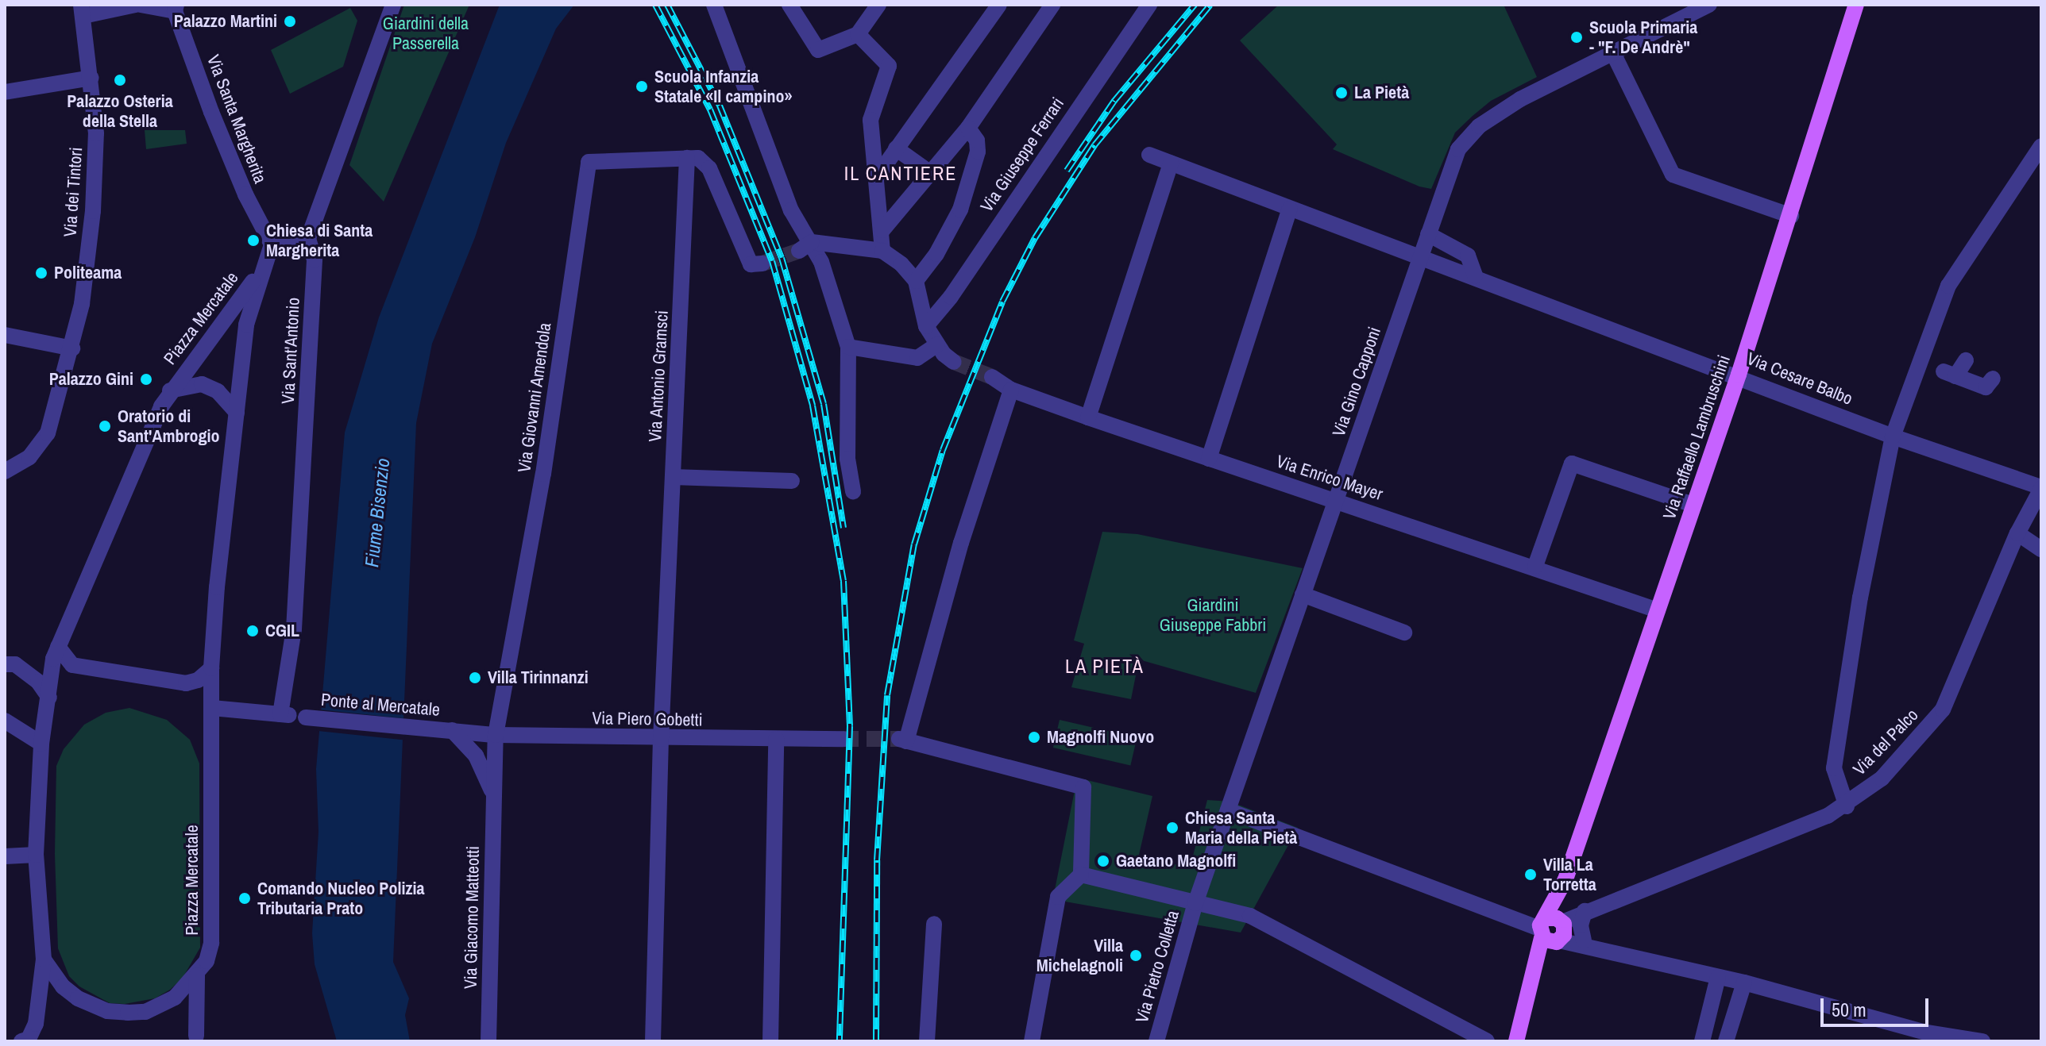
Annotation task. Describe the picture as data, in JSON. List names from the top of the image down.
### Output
{
  "streets": {
    "main road": ["Via Raffaello Lambruschini"],
    "street": [
      "Via Santa Margherita",
      "Via Giuseppe Ferrari",
      "Via dei Tintori",
      "Piazza Mercatale",
      "Via Sant'Antonio",
      "Via Antonio Gramsci",
      "Via Cesare Balbo",
      "Via Gino Capponi",
      "Via Giovanni Amendola",
      "Via Enrico Mayer",
      "Ponte al Mercatale",
      "Via Piero Gobetti",
      "Via del Palco",
      "Via Giacomo Matteotti",
      "Via Pietro Colletta"
    ]
  },
  "crossings": [
    ["Via Santa Margherita", "Piazza Mercatale"],
    ["Piazza Mercatale", "Via Sant'Antonio"],
    ["Via Antonio Gramsci", "Via Giovanni Amendola"],
    ["Via Antonio Gramsci", "Via Piero Gobetti"],
    ["Via Cesare Balbo", "Via Gino Capponi"],
    ["Via Cesare Balbo", "Via Raffaello Lambruschini"],
    ["Via Cesare Balbo", "Via del Palco"],
    ["Via Gino Capponi", "Via Enrico Mayer"],
    ["Via Gino Capponi", "Via Pietro Colletta"],
    ["Via Giovanni Amendola", "Via Piero Gobetti"],
    ["Via Giovanni Amendola", "Via Giacomo Matteotti"],
    ["Via Raffaello Lambruschini", "Via Enrico Mayer"],
    ["Via Raffaello Lambruschini", "Via del Palco"],
    ["Ponte al Mercatale", "Via Piero Gobetti"],
    ["Ponte al Mercatale", "Via Giacomo Matteotti"],
    ["Via Piero Gobetti", "Via Giacomo Matteotti"]
  ],
  "districts": ["IL CANTIERE", "LA PIETÀ"],
  "water": ["Fiume Bisenzio"],
  "parks": ["Giardini della Passerella", "Giardini Giuseppe Fabbri"],
  "places": [
    "Palazzo Martini",
    "Scuola Primaria - \"F. De Andrè\"",
    "Palazzo Osteria della Stella",
    "Scuola Infanzia Statale «Il campino»",
    "La Pietà",
    "Chiesa di Santa Margherita",
    "Politeama",
    "Palazzo Gini",
    "Oratorio di Sant'Ambrogio",
    "CGIL",
    "Villa Tirinnanzi",
    "Magnolfi Nuovo",
    "Chiesa Santa Maria della Pietà",
    "Gaetano Magnolfi",
    "Villa La Torretta",
    "Comando Nucleo Polizia Tributaria Prato",
    "Villa Michelagnoli"
  ],
  "scale_bar": "50 m"
}
